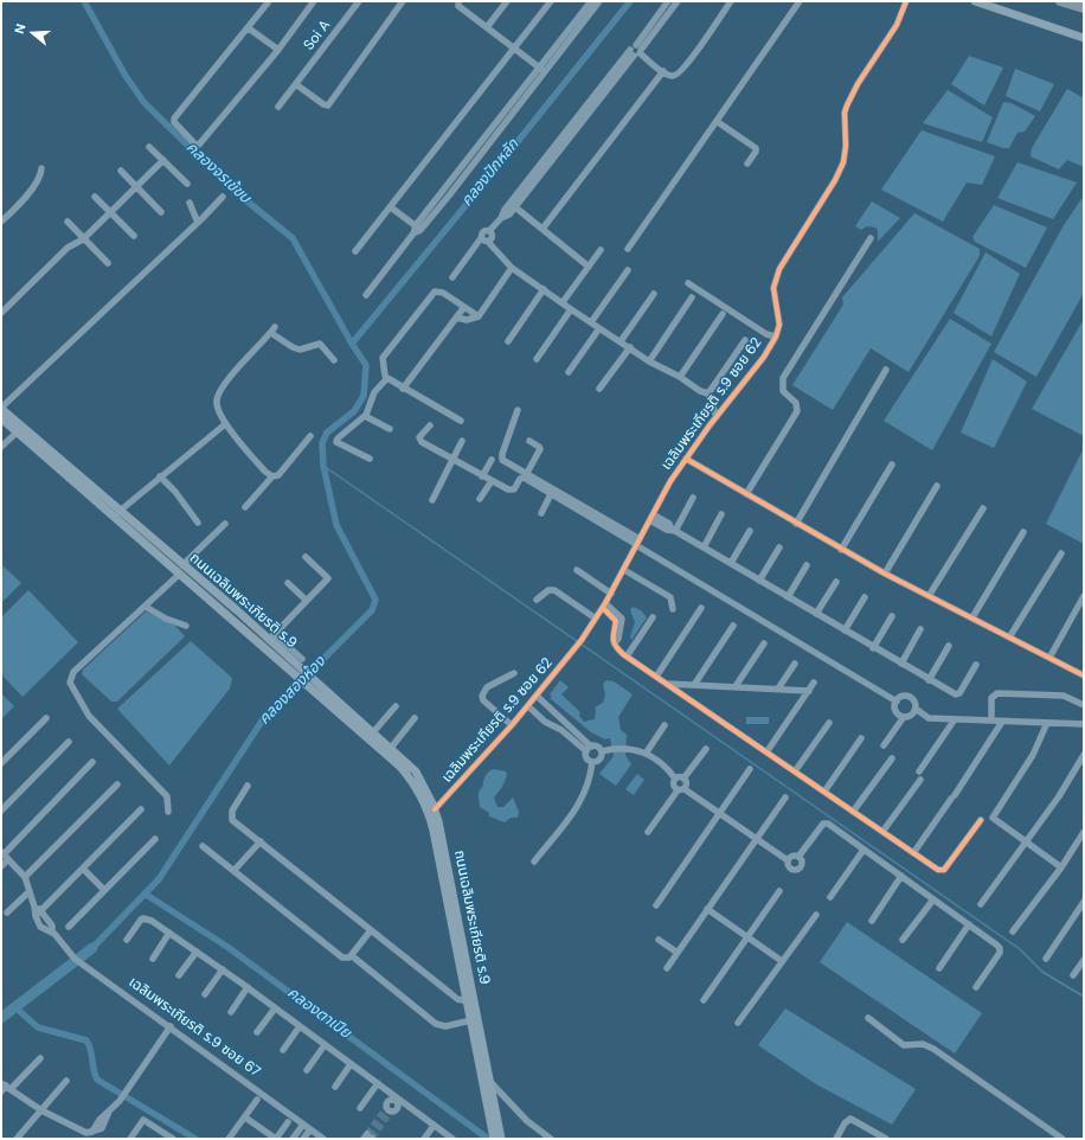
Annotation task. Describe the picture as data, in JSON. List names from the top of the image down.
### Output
{
  "streets": {
    "main road": ["ถนนเฉลิมพระเกียรติ ร.9"],
    "street": ["Soi A", "เฉลิมพระเกียรติ ร.9 ซอย 62", "เฉลิมพระเกียรติ ร.9 ซอย 67"]
  },
  "crossings": [
    ["เฉลิมพระเกียรติ ร.9 ซอย 62", "ถนนเฉลิมพระเกียรติ ร.9"]
  ],
  "water": [
    "คลองจรเข้ขบ",
    "คลองปักหลัก",
    "คลองสองห้อง",
    "คลองตาเปีย"
  ],
  "north": "left"
}
